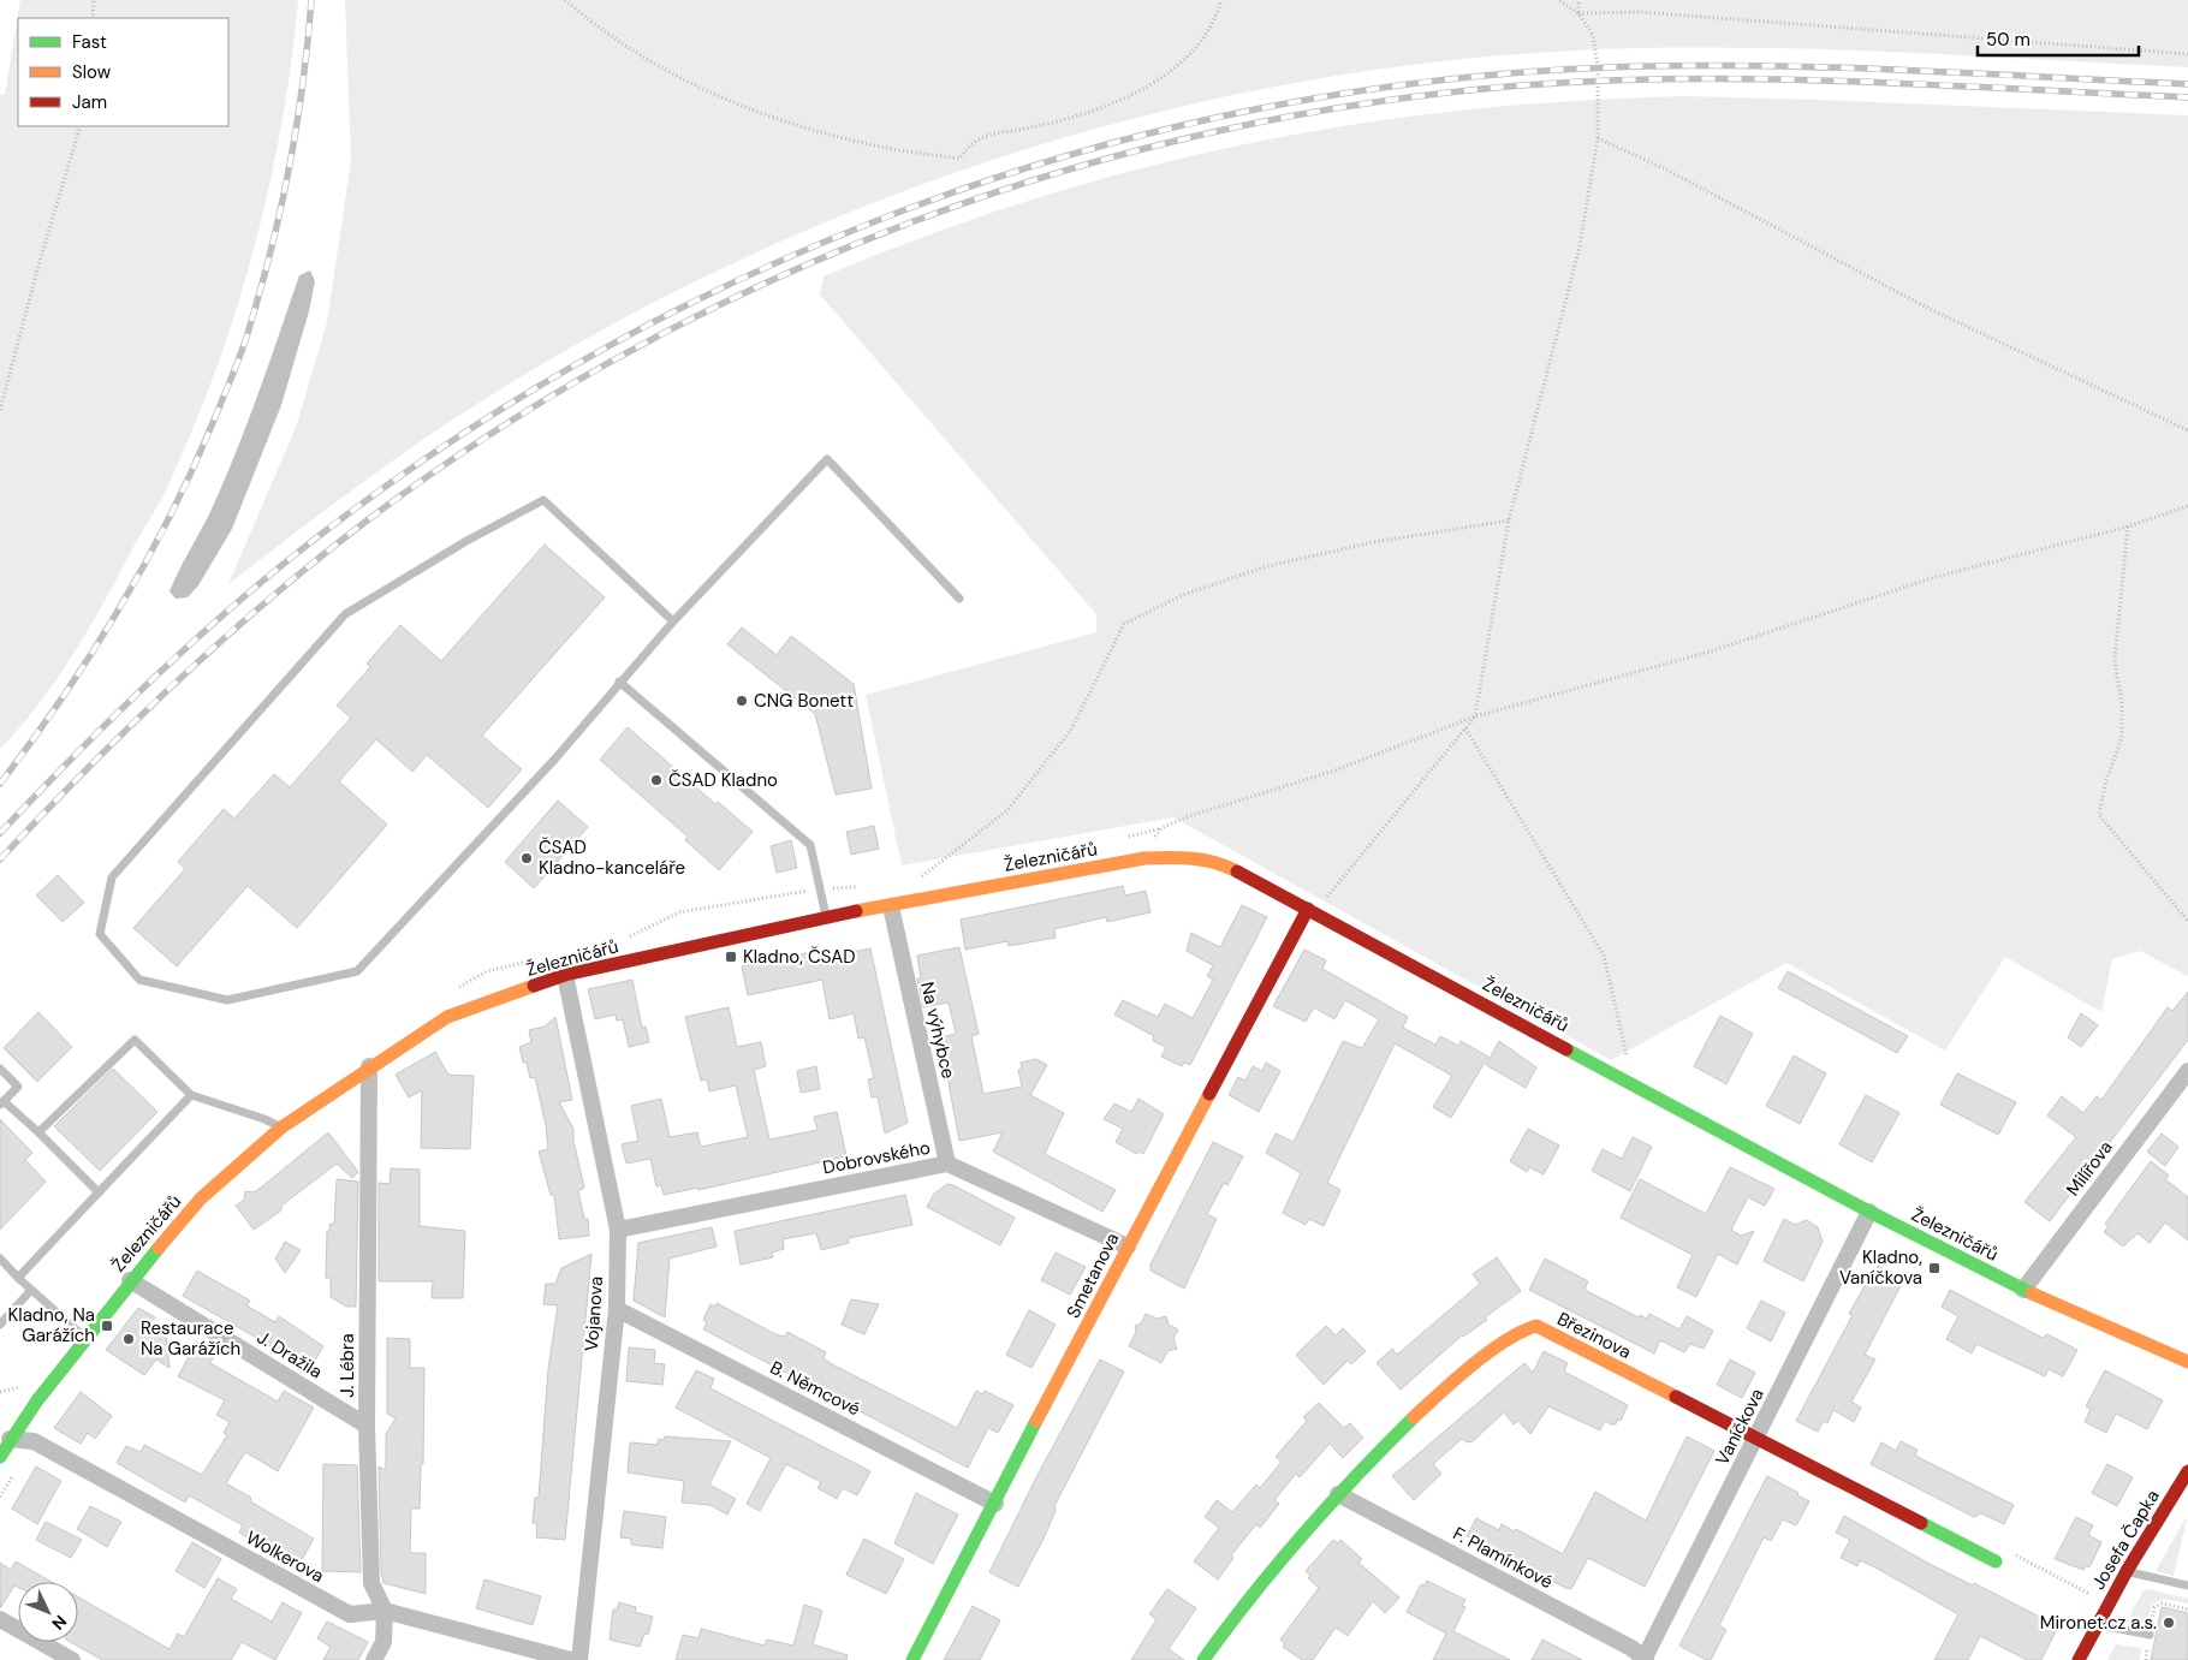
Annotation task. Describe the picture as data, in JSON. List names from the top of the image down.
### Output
{
  "streets": {
    "street": [
      "Železničářů",
      "Na výhybce",
      "Dobrovského",
      "Milířova",
      "Smetanova",
      "Vojanova",
      "Březinova",
      "J. Dražila",
      "J. Lébra",
      "B. Němcové",
      "Vaníčkova",
      "Josefa Čapka",
      "Wolkerova",
      "F. Plamínkové"
    ]
  },
  "crossings": [
    ["Železničářů", "Na výhybce"],
    ["Železničářů", "Milířova"],
    ["Železničářů", "Smetanova"],
    ["Železničářů", "Vojanova"],
    ["Železničářů", "J. Dražila"],
    ["Železničářů", "J. Lébra"],
    ["Železničářů", "Vaníčkova"],
    ["Železničářů", "Wolkerova"],
    ["Na výhybce", "Dobrovského"],
    ["Dobrovského", "Smetanova"],
    ["Dobrovského", "Vojanova"],
    ["Smetanova", "B. Němcové"],
    ["Vojanova", "B. Němcové"],
    ["Březinova", "Vaníčkova"],
    ["Březinova", "F. Plamínkové"],
    ["J. Dražila", "J. Lébra"],
    ["J. Lébra", "Wolkerova"],
    ["Vaníčkova", "F. Plamínkové"]
  ],
  "places": {
    "other": [
      "CNG Bonett",
      "ČSAD Kladno",
      "ČSAD Kladno-kanceláře",
      "Restaurace Na Garážích",
      "Mironet.cz a.s."
    ],
    "transit": ["Kladno, ČSAD", "Kladno, Vaníčkova", "Kladno, Na Garážích"]
  },
  "legend": ["Fast", "Slow", "Jam"],
  "scale_bar": "50 m",
  "north": "bottom right"
}
